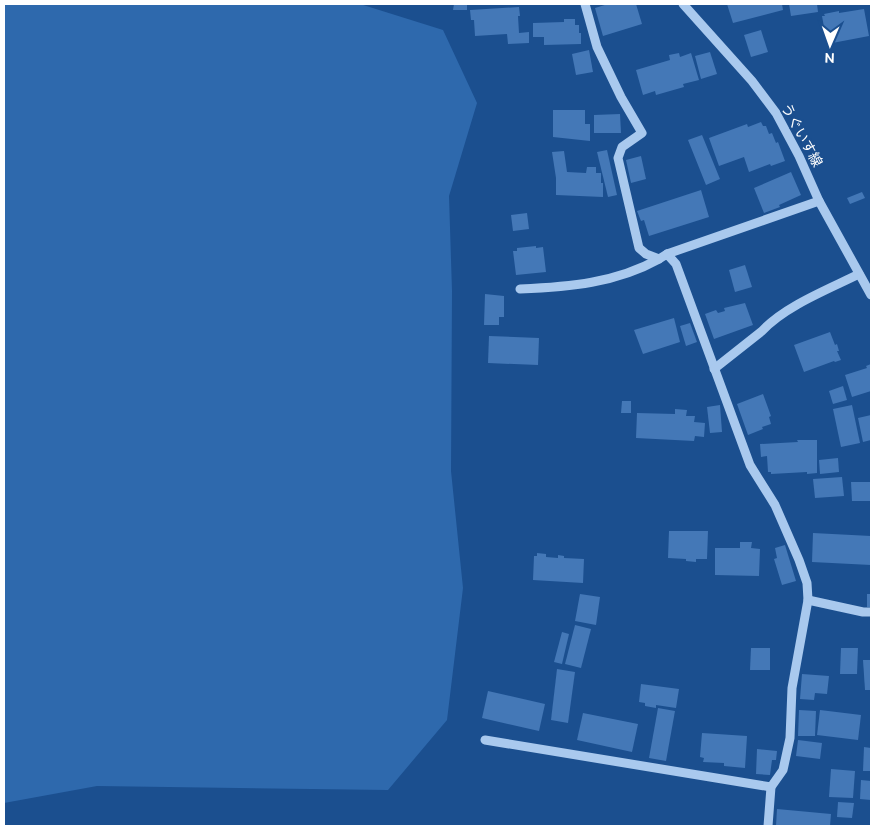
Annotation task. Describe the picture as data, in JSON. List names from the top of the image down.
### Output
{
  "streets": {
    "street": ["うぐいす線"]
  },
  "north": "bottom"
}
